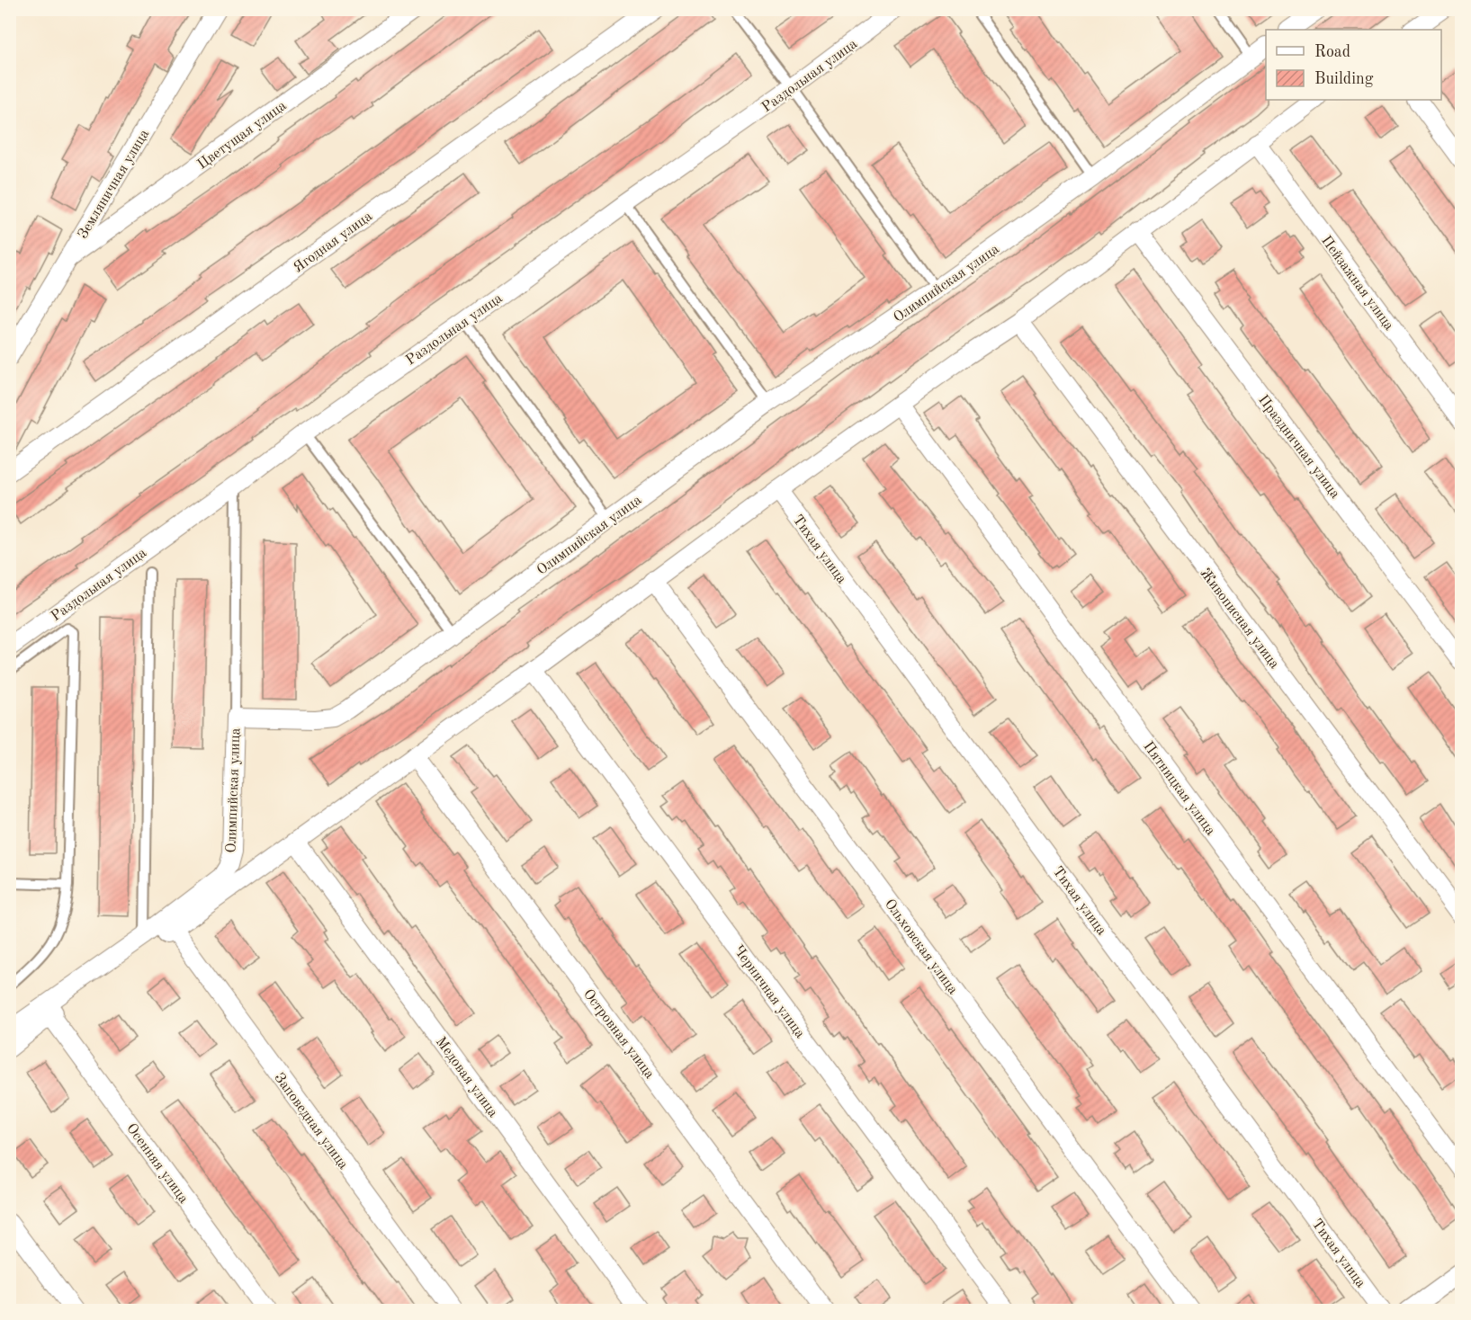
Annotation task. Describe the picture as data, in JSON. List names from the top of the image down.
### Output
{
  "streets": {
    "street": [
      "Раздольная улица",
      "Цветущая улица",
      "Земляничная улица",
      "Ягодная улица",
      "Олимпийская улица",
      "Пейзажная улица",
      "Праздничная улица",
      "Тихая улица",
      "Живописная улица",
      "Пятницкая улица",
      "Ольховская улица",
      "Черничная улица",
      "Островная улица",
      "Медовая улица",
      "Заповедная улица",
      "Осенняя улица"
    ]
  },
  "crossings": [
    ["Цветущая улица", "Земляничная улица"]
  ],
  "legend": ["Road", "Building"]
}
